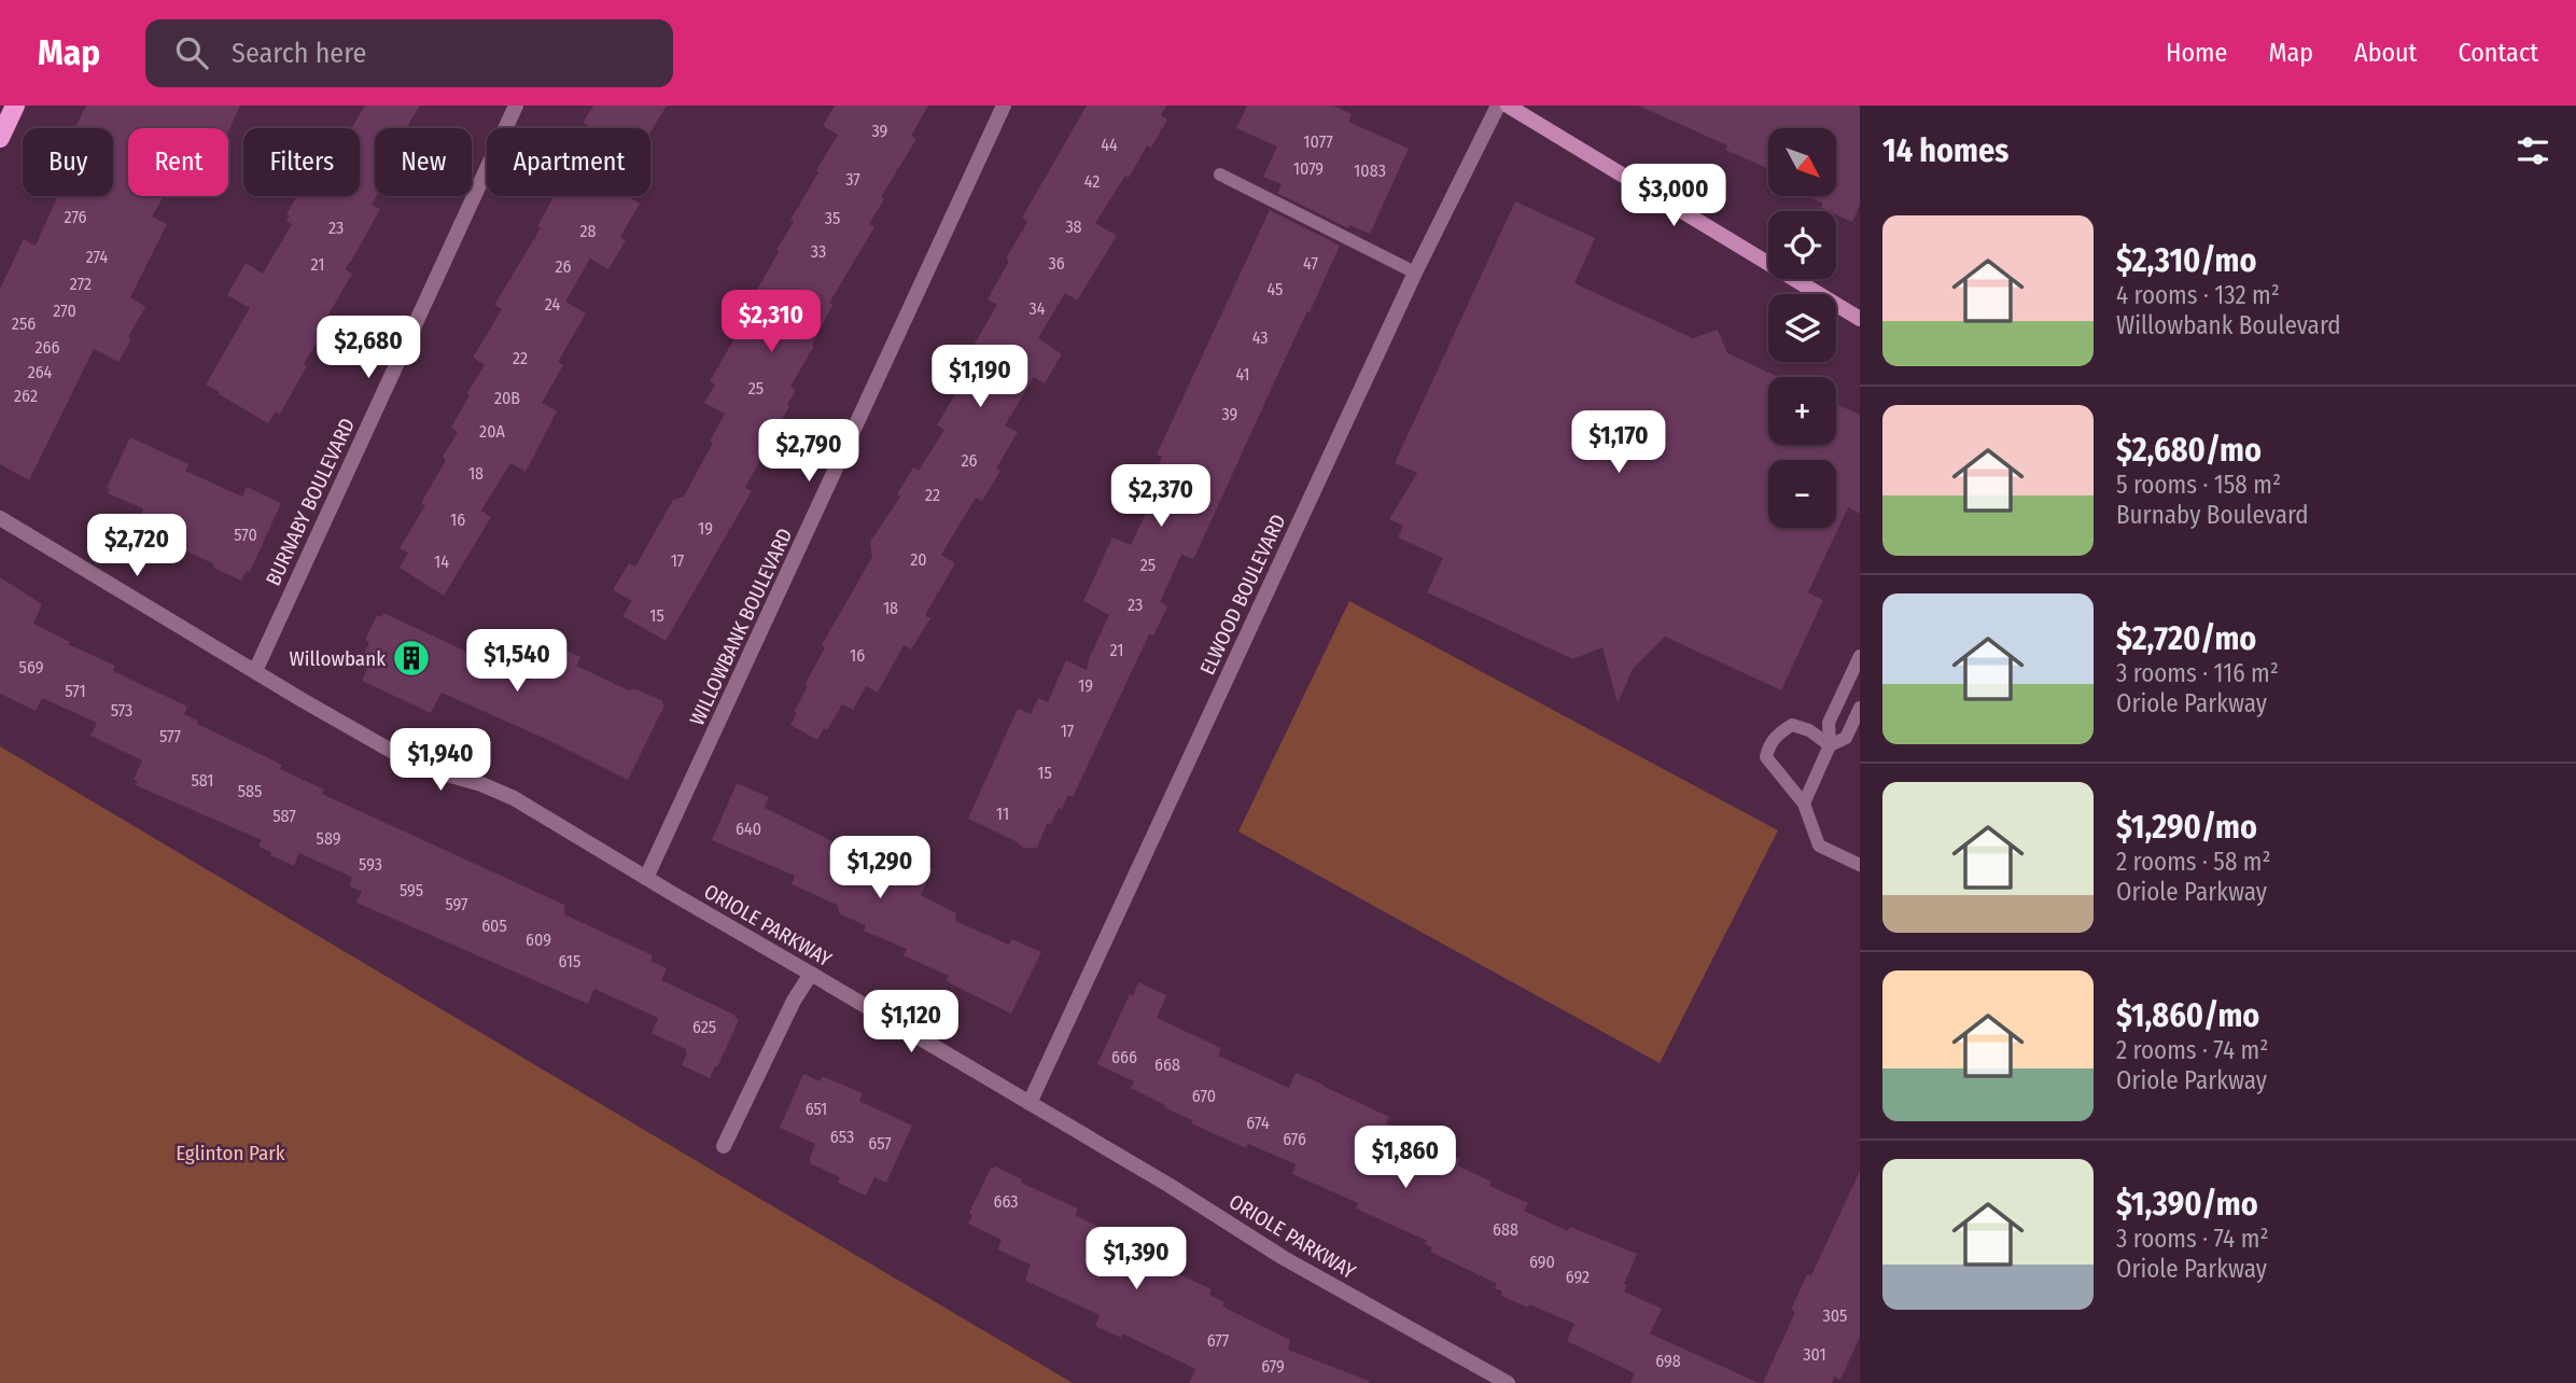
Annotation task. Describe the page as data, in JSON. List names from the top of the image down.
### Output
{
  "streets": {
    "street": [
      "BURNABY BOULEVARD",
      "ELWOOD BOULEVARD",
      "WILLOWBANK BOULEVARD",
      "ORIOLE PARKWAY"
    ]
  },
  "crossings": [
    ["BURNABY BOULEVARD", "ORIOLE PARKWAY"],
    ["ELWOOD BOULEVARD", "ORIOLE PARKWAY"],
    ["WILLOWBANK BOULEVARD", "ORIOLE PARKWAY"]
  ],
  "parks": ["Eglinton Park"],
  "places": {
    "building": ["Willowbank"]
  },
  "house_numbers": [
    "39",
    "1077",
    "44",
    "1079",
    "1083",
    "37",
    "42",
    "276",
    "35",
    "38",
    "23",
    "28",
    "33",
    "274",
    "36",
    "47",
    "21",
    "26",
    "272",
    "45",
    "24",
    "34",
    "270",
    "256",
    "43",
    "266",
    "22",
    "264",
    "41",
    "25",
    "262",
    "20B",
    "39",
    "20A",
    "26",
    "18",
    "22",
    "16",
    "19",
    "570",
    "20",
    "17",
    "14",
    "25",
    "23",
    "18",
    "15",
    "21",
    "16",
    "569",
    "19",
    "571",
    "573",
    "17",
    "577",
    "15",
    "581",
    "585",
    "11",
    "587",
    "640",
    "589",
    "593",
    "595",
    "597",
    "605",
    "609",
    "615",
    "625",
    "666",
    "668",
    "670",
    "651",
    "674",
    "653",
    "676",
    "657",
    "663",
    "688",
    "690",
    "692",
    "305",
    "677",
    "301",
    "698",
    "679"
  ],
  "north": "bottom right",
  "page": {
    "header": "Map",
    "search": "Search here",
    "nav": [
      "Home",
      "Map",
      "About",
      "Contact"
    ],
    "heading": "14 homes",
    "map_buttons": ["+", "−"],
    "chip": [
      "Buy",
      "Rent",
      "Filters",
      "New",
      "Apartment"
    ],
    "price": [
      "$3,000",
      "$2,310",
      "$2,680",
      "$1,190",
      "$1,170",
      "$2,790",
      "$2,370",
      "$2,720",
      "$1,540",
      "$1,940",
      "$1,290",
      "$1,120",
      "$1,860",
      "$1,390"
    ],
    "list": [
      {
        "name": "$2,310/mo",
        "note": "4 rooms · 132 m² · Willowbank Boulevard"
      },
      {
        "name": "$2,680/mo",
        "note": "5 rooms · 158 m² · Burnaby Boulevard"
      },
      {
        "name": "$2,720/mo",
        "note": "3 rooms · 116 m² · Oriole Parkway"
      },
      {
        "name": "$1,290/mo",
        "note": "2 rooms · 58 m² · Oriole Parkway"
      },
      {
        "name": "$1,860/mo",
        "note": "2 rooms · 74 m² · Oriole Parkway"
      },
      {
        "name": "$1,390/mo",
        "note": "3 rooms · 74 m² · Oriole Parkway"
      }
    ]
  }
}
